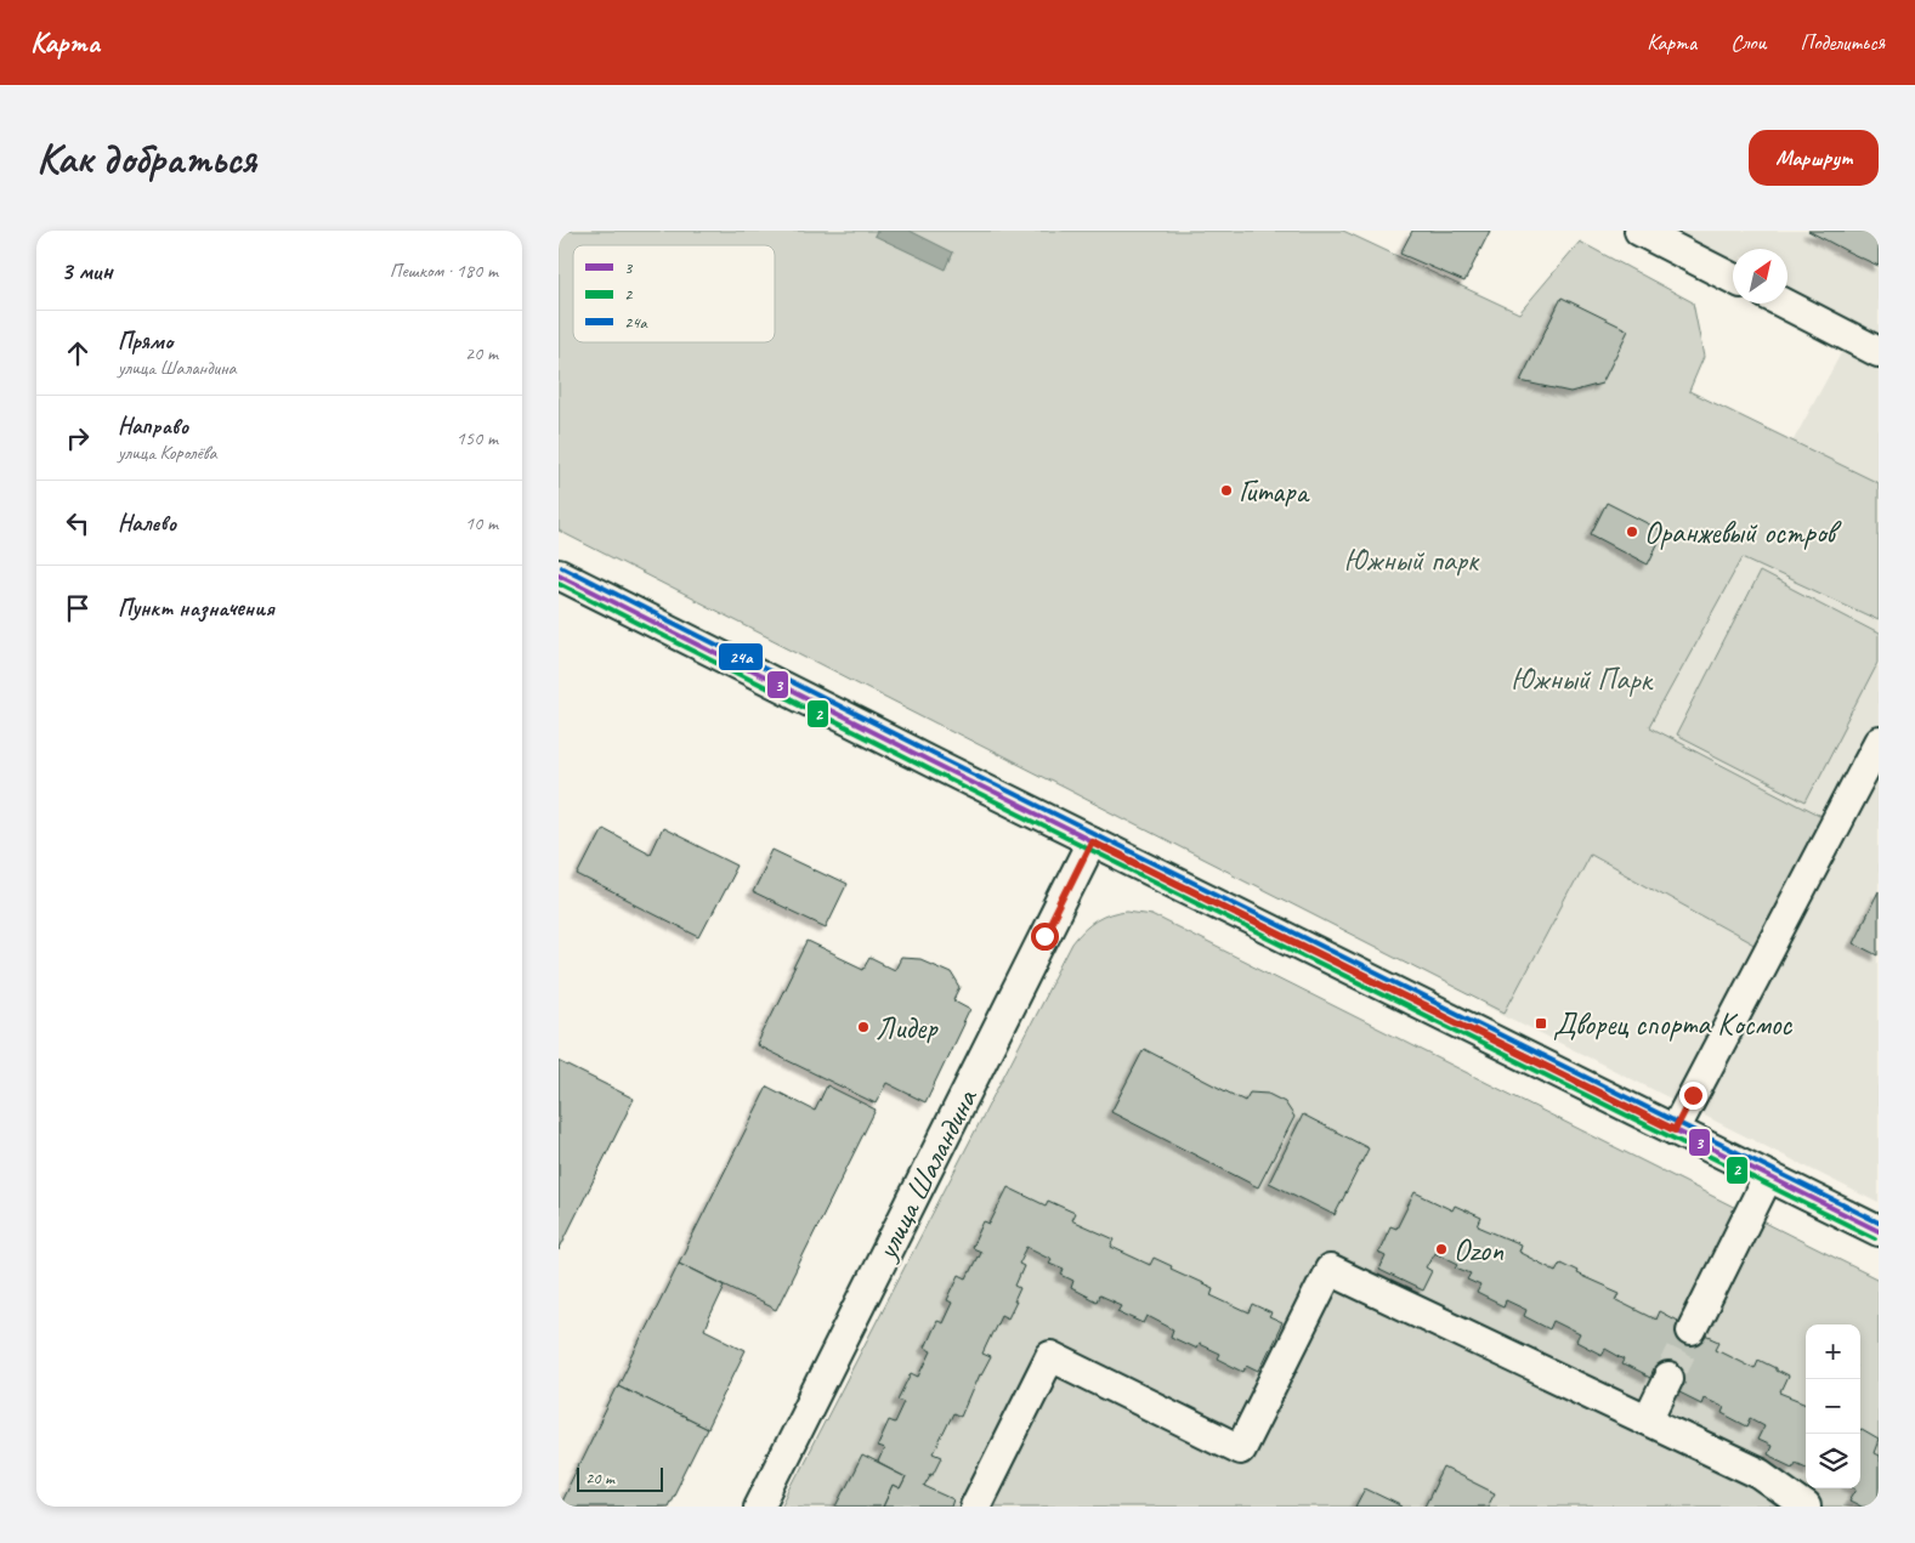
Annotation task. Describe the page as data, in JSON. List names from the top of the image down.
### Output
{
  "streets": {
    "street": ["улица Шаландина"]
  },
  "parks": ["Южный парк", "Южный Парк"],
  "places": {
    "other": [
      "Гитара",
      "Оранжевый остров",
      "Лидер",
      "Ozon"
    ],
    "transit": ["Дворец спорта Космос"]
  },
  "lines": ["transit line 24a", "transit line 3", "transit line 2"],
  "legend": ["3", "2", "24a"],
  "scale_bar": "20 m",
  "north": "top right",
  "page": {
    "header": "Карта",
    "nav": ["Карта", "Слои", "Поделиться"],
    "buttons": "Маршрут",
    "title": "Как добраться",
    "heading": ["3 мин", "Пешком · 180 m"],
    "list": [
      ["Прямо", "улица Шаландина", "20 m"],
      ["Направо", "улица Королёва", "150 m"],
      ["Налево", "10 m"],
      "Пункт назначения"
    ],
    "map_buttons": ["+", "−"],
    "scale": "20 m"
  }
}
